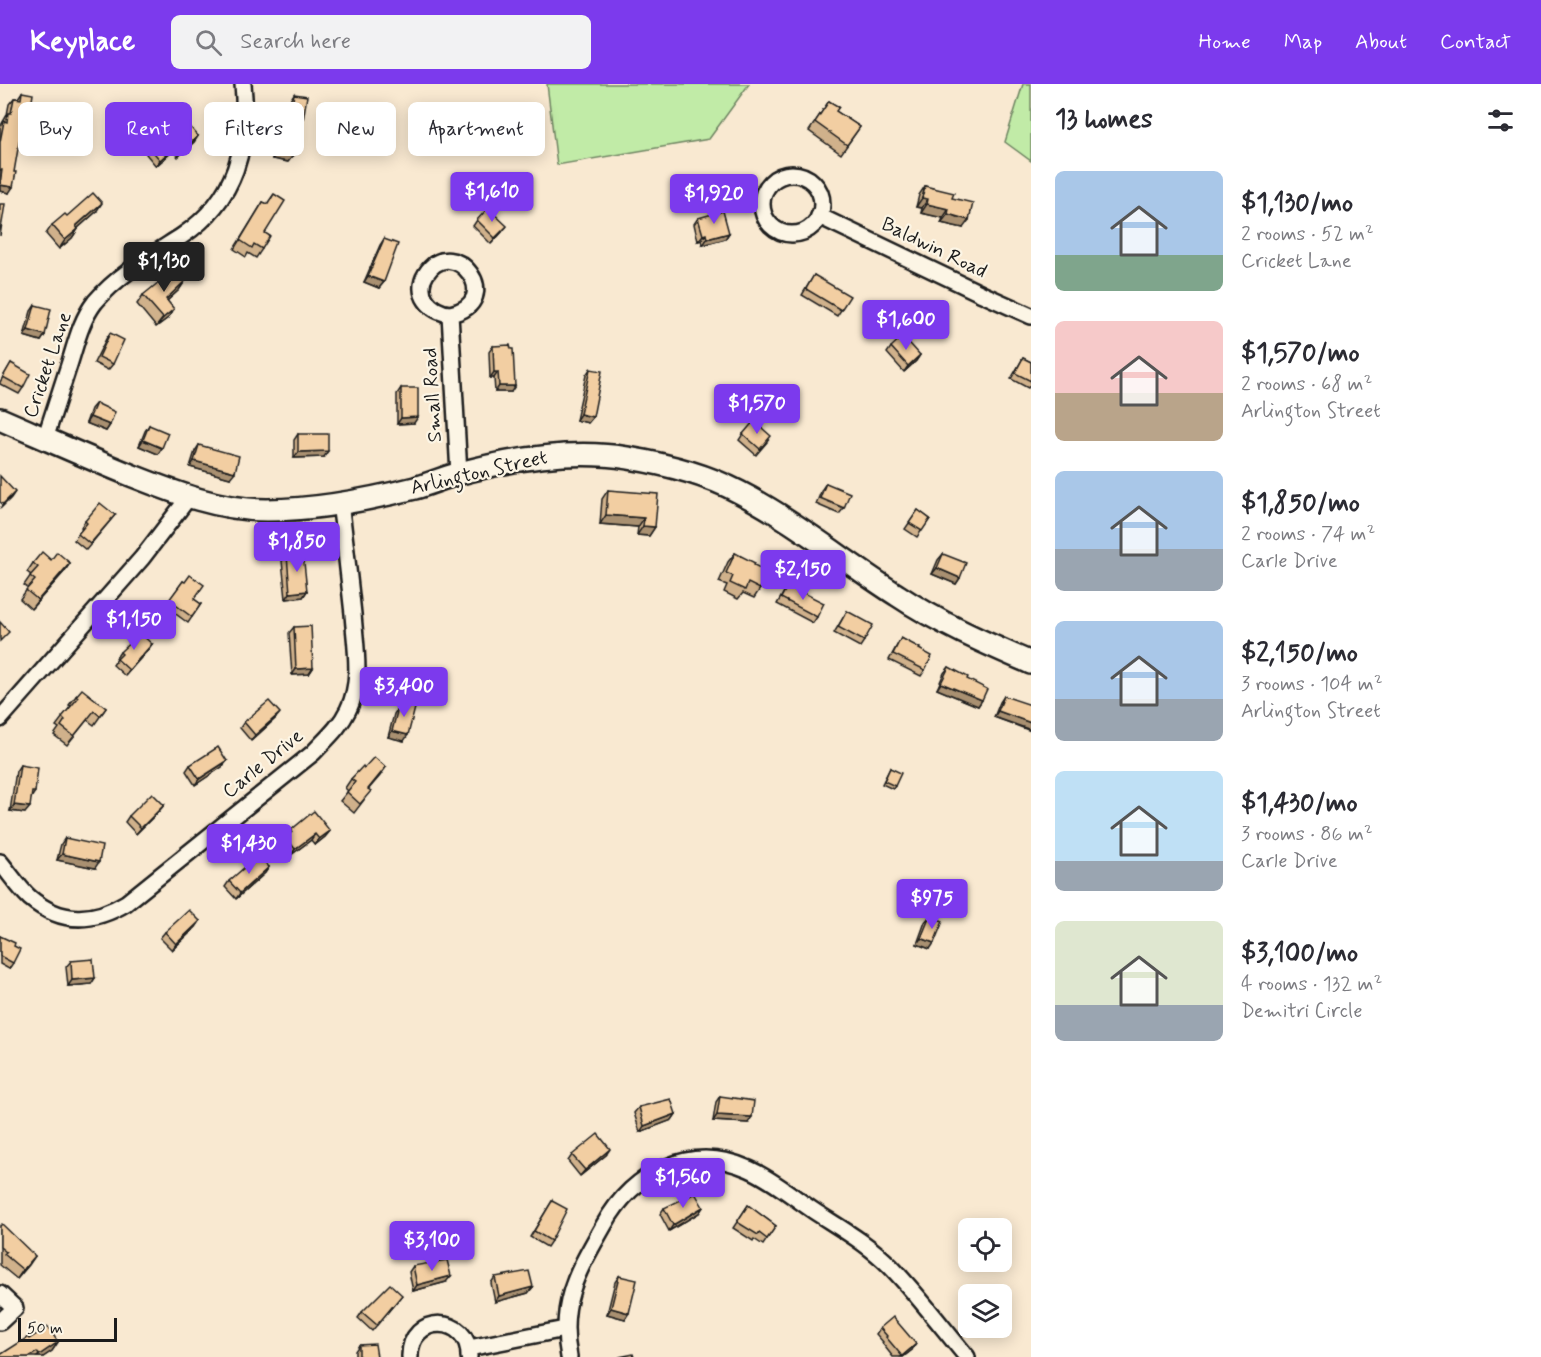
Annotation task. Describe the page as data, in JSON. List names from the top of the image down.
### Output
{
  "streets": {
    "street": [
      "Baldwin Road",
      "Cricket Lane",
      "Small Road",
      "Arlington Street",
      "Carle Drive"
    ]
  },
  "crossings": [
    ["Cricket Lane", "Arlington Street"],
    ["Small Road", "Arlington Street"],
    ["Arlington Street", "Carle Drive"]
  ],
  "scale_bar": "50 m",
  "page": {
    "header": "Keyplace",
    "search": "Search here",
    "nav": [
      "Home",
      "Map",
      "About",
      "Contact"
    ],
    "heading": "13 homes",
    "chip": [
      "Buy",
      "Rent",
      "Filters",
      "New",
      "Apartment"
    ],
    "list": [
      {
        "name": "$1,130/mo",
        "note": "2 rooms · 52 m² · Cricket Lane"
      },
      {
        "name": "$1,570/mo",
        "note": "2 rooms · 68 m² · Arlington Street"
      },
      {
        "name": "$1,850/mo",
        "note": "2 rooms · 74 m² · Carle Drive"
      },
      {
        "name": "$2,150/mo",
        "note": "3 rooms · 104 m² · Arlington Street"
      },
      {
        "name": "$1,430/mo",
        "note": "3 rooms · 86 m² · Carle Drive"
      },
      {
        "name": "$3,100/mo",
        "note": "4 rooms · 132 m² · Demitri Circle"
      }
    ],
    "price": [
      "$1,610",
      "$1,920",
      "$1,130",
      "$1,600",
      "$1,570",
      "$1,850",
      "$2,150",
      "$1,150",
      "$3,400",
      "$1,430",
      "$975",
      "$1,560",
      "$3,100"
    ],
    "scale": "50 m"
  }
}
